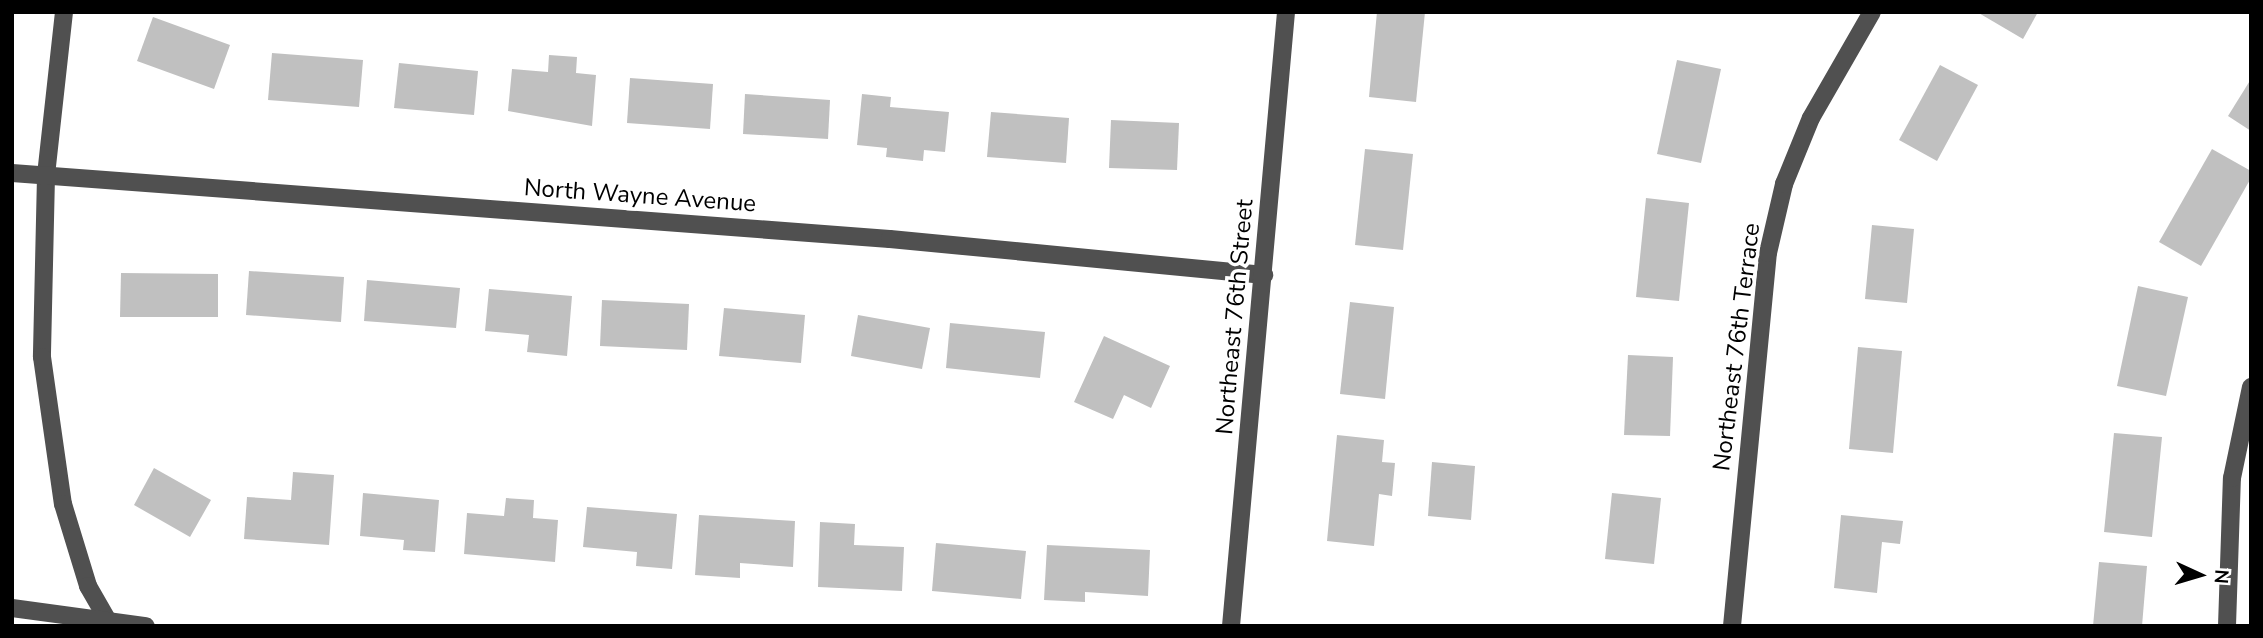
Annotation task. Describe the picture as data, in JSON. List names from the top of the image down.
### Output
{
  "streets": {
    "street": ["North Wayne Avenue", "Northeast 76th Street", "Northeast 76th Terrace"]
  },
  "crossings": [
    ["North Wayne Avenue", "Northeast 76th Street"]
  ],
  "north": "right"
}
